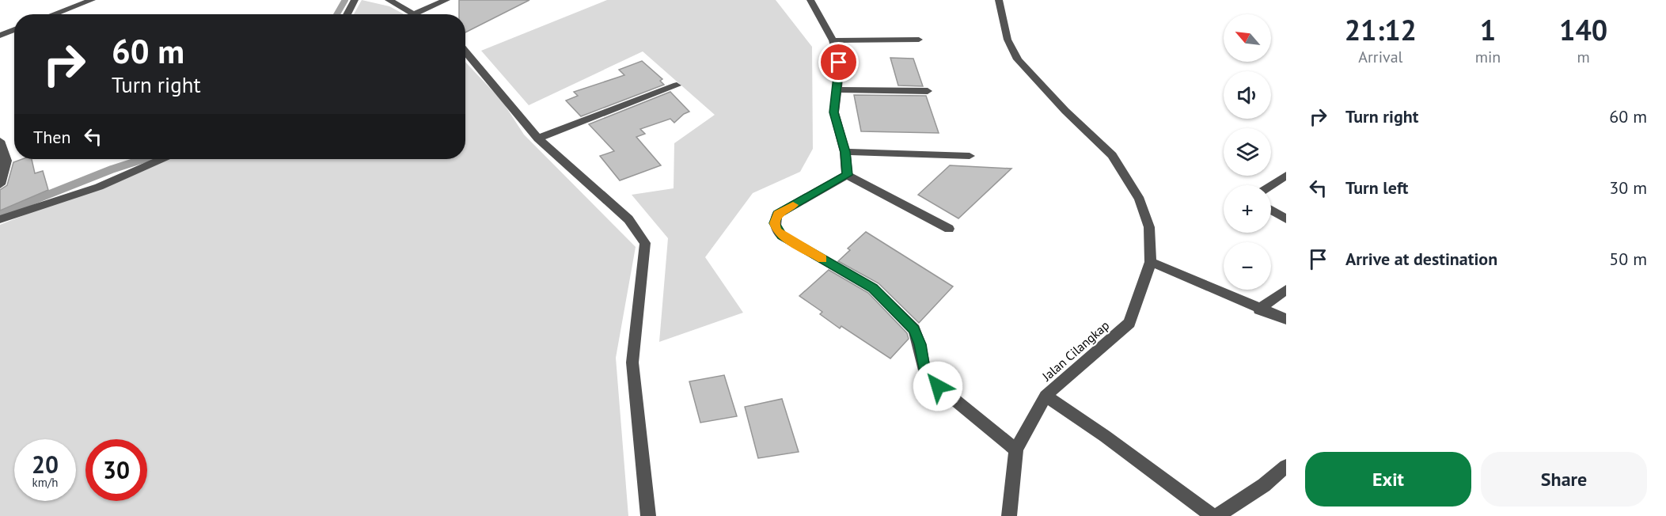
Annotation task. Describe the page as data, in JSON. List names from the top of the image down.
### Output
{
  "streets": {
    "street": ["Jalan Cilangkap"]
  },
  "north": "top left",
  "page": {
    "eta": [
      "21:12",
      "Arrival",
      "1",
      "min",
      "140",
      "m"
    ],
    "map_buttons": ["+", "−"],
    "turn": ["60 m", "Turn right"],
    "list": [
      {
        "name": "Turn right",
        "value": "60 m"
      },
      {
        "name": "Turn left",
        "value": "30 m"
      },
      {
        "name": "Arrive at destination",
        "value": "50 m"
      }
    ],
    "then": "Then",
    "speed": "20 km/h",
    "limit": "30",
    "buttons": ["Exit", "Share"]
  }
}
